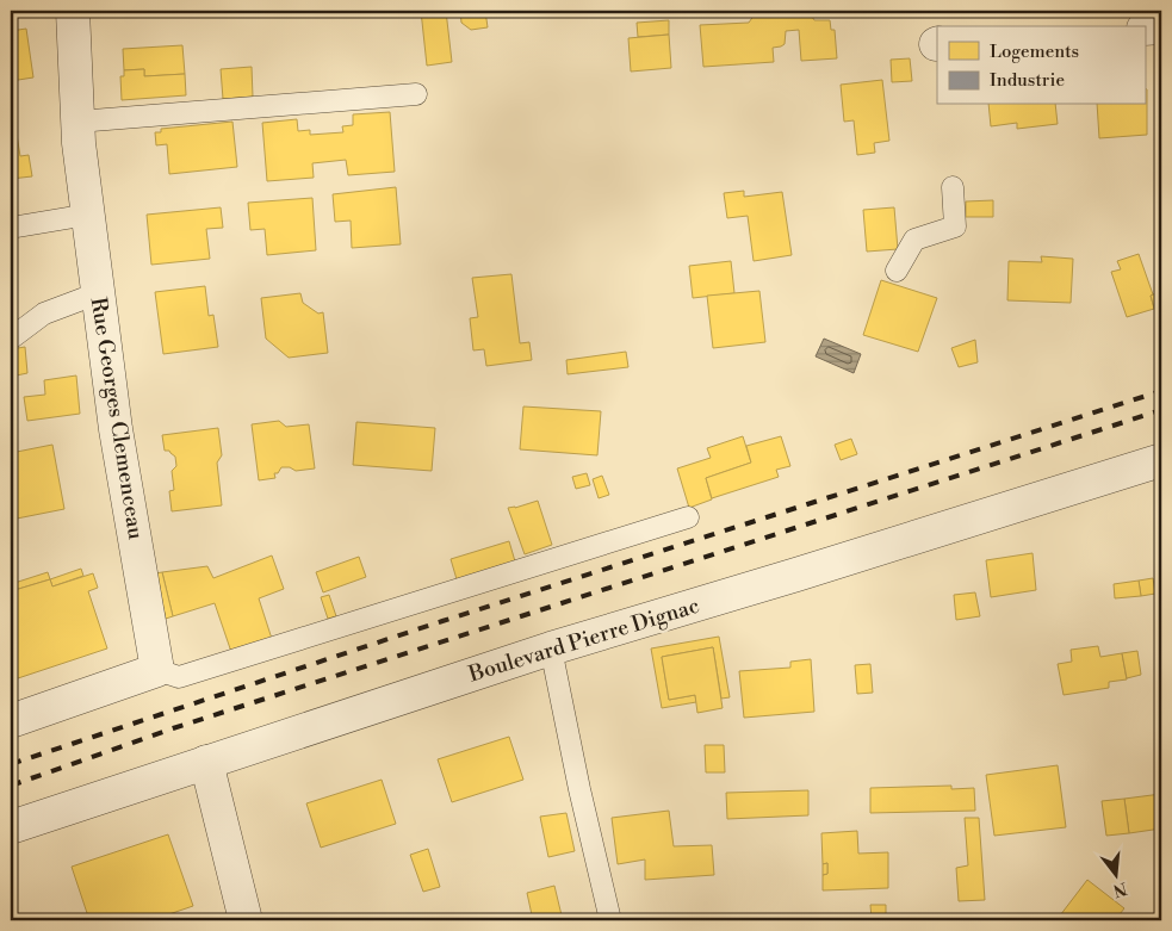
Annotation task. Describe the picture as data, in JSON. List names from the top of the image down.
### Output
{
  "streets": {
    "street": ["Rue Georges Clemenceau", "Boulevard Pierre Dignac"]
  },
  "legend": ["Logements", "Industrie"],
  "north": "bottom"
}
